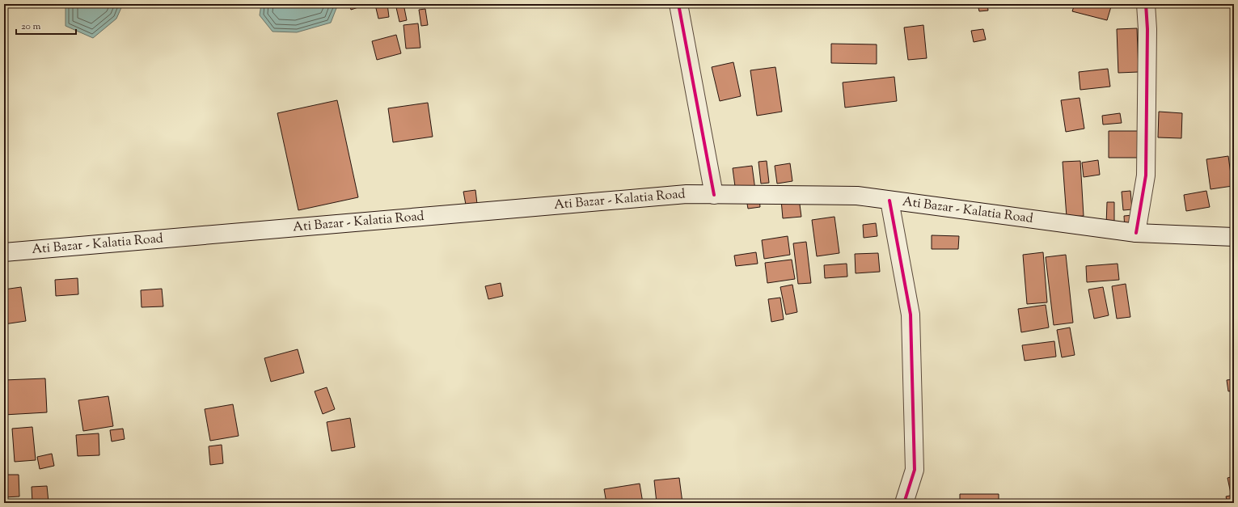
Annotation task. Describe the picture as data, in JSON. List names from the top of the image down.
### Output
{
  "streets": {
    "main road": ["Ati Bazar - Kalatia Road"]
  },
  "scale_bar": "20 m"
}
